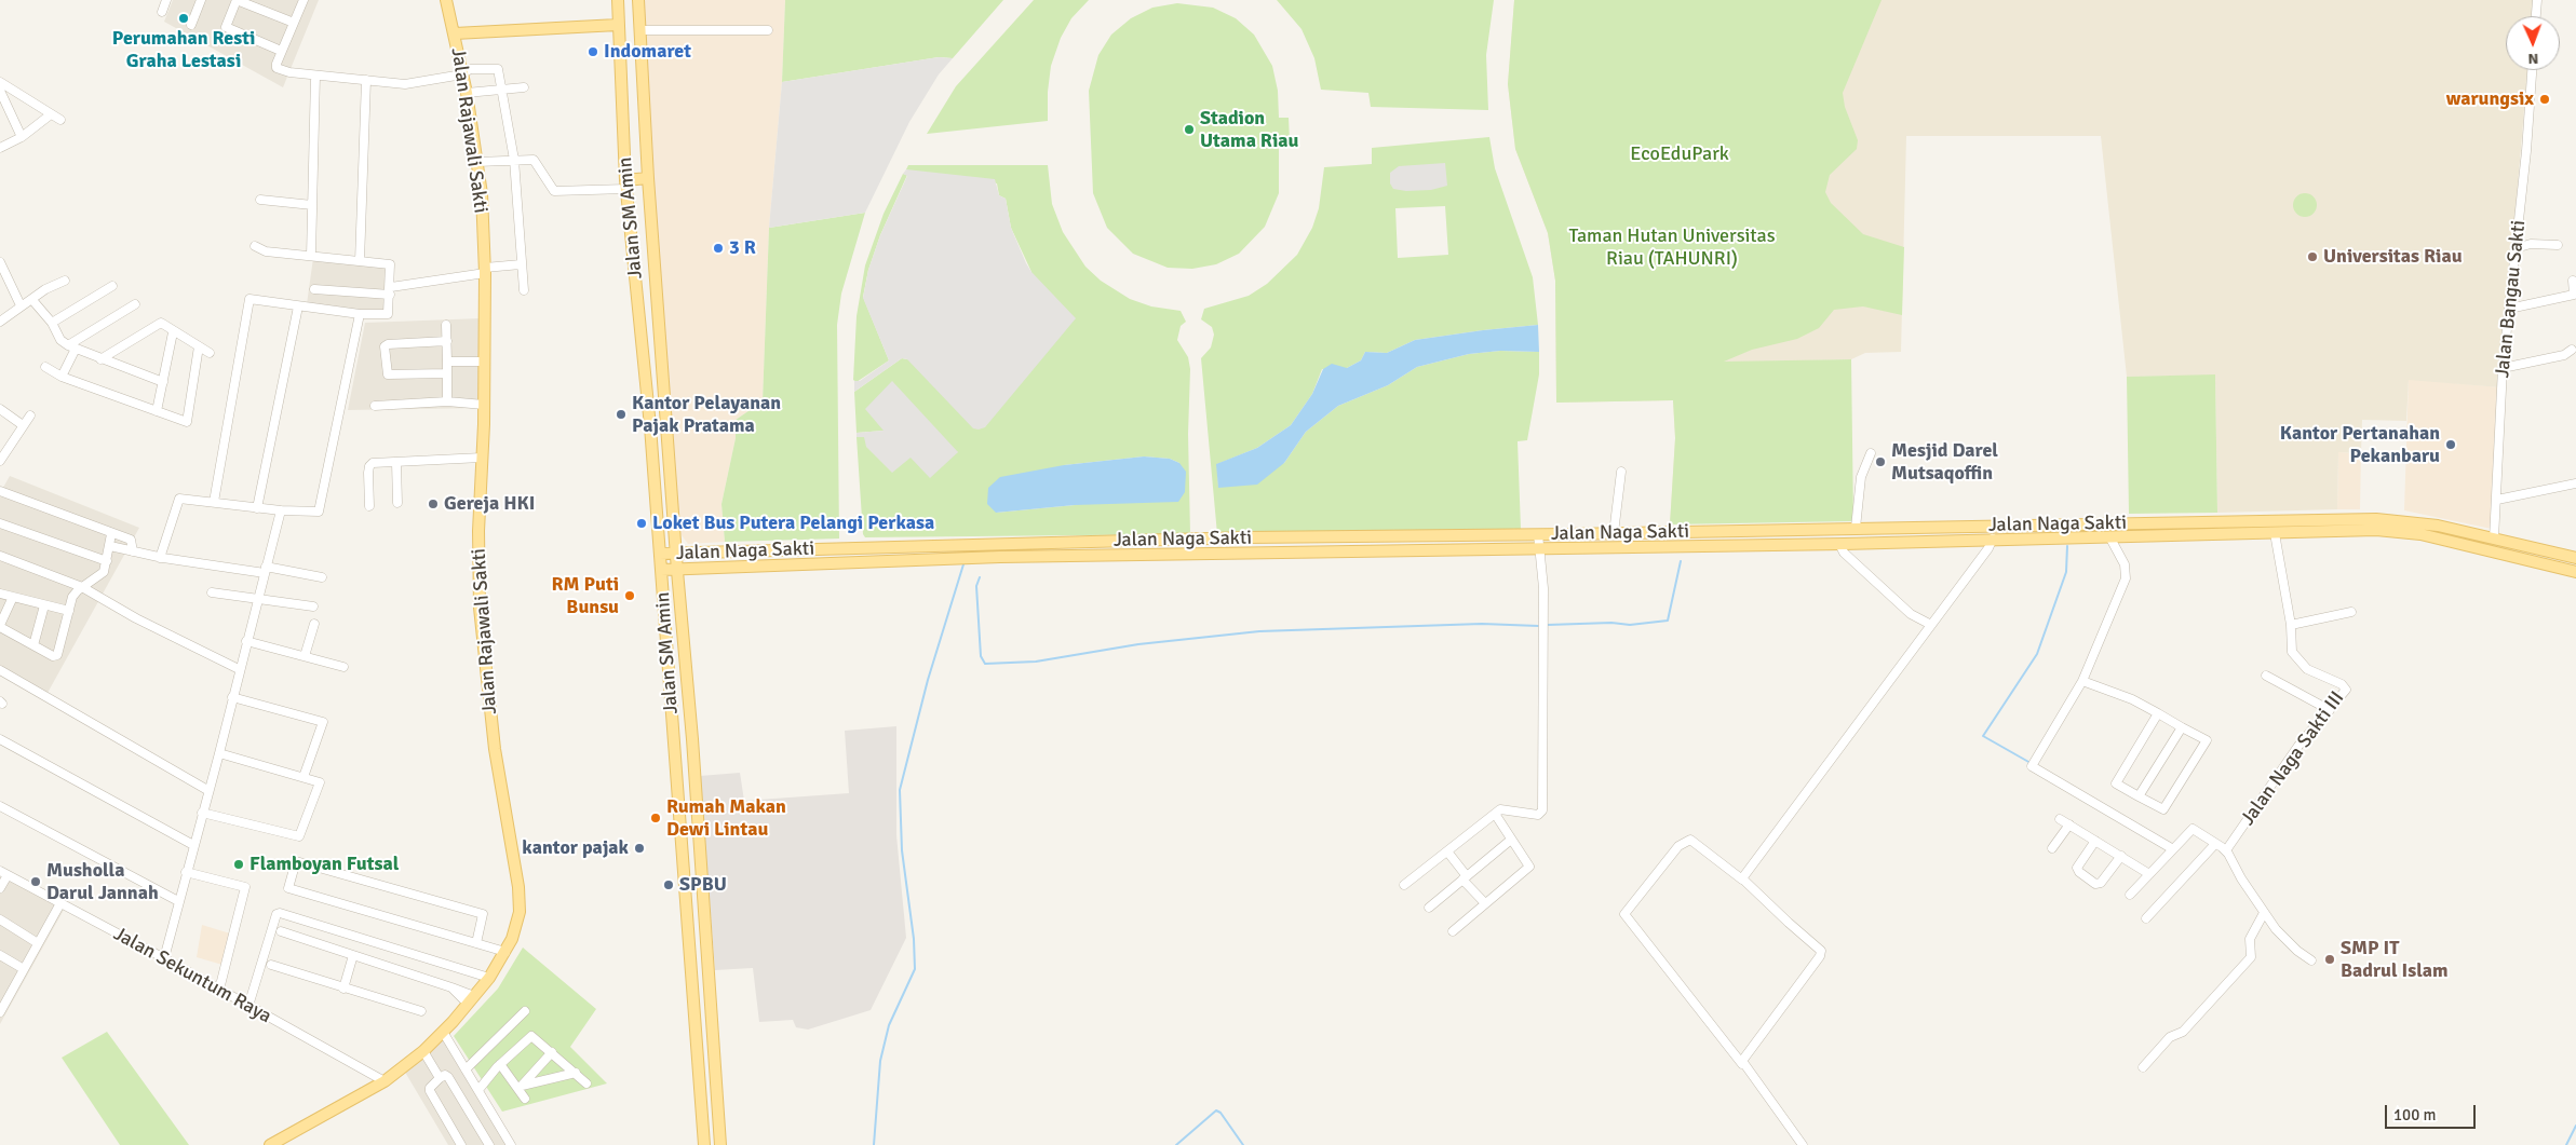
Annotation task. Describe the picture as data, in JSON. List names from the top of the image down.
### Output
{
  "streets": {
    "main road": ["Jalan Rajawali Sakti", "Jalan SM Amin", "Jalan Naga Sakti"],
    "street": ["Jalan Bangau Sakti", "Jalan Naga Sakti III", "Jalan Sekuntum Raya"]
  },
  "crossings": [
    ["Jalan Rajawali Sakti", "Jalan Sekuntum Raya"],
    ["Jalan SM Amin", "Jalan Naga Sakti"],
    ["Jalan Bangau Sakti", "Jalan Naga Sakti"],
    ["Jalan Naga Sakti", "Jalan Naga Sakti III"]
  ],
  "parks": ["EcoEduPark", "Taman Hutan Universitas Riau (TAHUNRI)"],
  "places": [
    "Perumahan Resti Graha Lestasi",
    "Indomaret",
    "warungsix",
    "Stadion Utama Riau",
    "3 R",
    "Universitas Riau",
    "Kantor Pelayanan Pajak Pratama",
    "Kantor Pertanahan Pekanbaru",
    "Mesjid Darel Mutsaqoffin",
    "Gereja HKI",
    "Loket Bus Putera Pelangi Perkasa",
    "RM Puti Bunsu",
    "Rumah Makan Dewi Lintau",
    "kantor pajak",
    "Flamboyan Futsal",
    "Musholla Darul Jannah",
    "SPBU",
    "SMP IT Badrul Islam"
  ],
  "scale_bar": "100 m",
  "north": "bottom"
}
